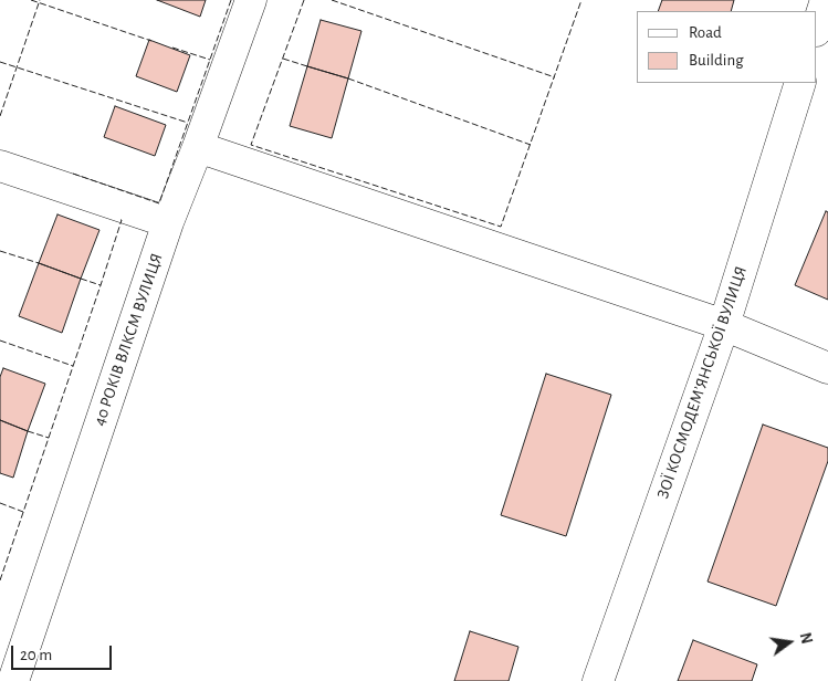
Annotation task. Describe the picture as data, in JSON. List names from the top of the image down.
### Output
{
  "streets": {
    "street": ["40 РОКІВ ВЛКСМ ВУЛИЦЯ", "ЗОЇ КОСМОДЕМ’ЯНСЬКОЇ ВУЛИЦЯ"]
  },
  "legend": ["Road", "Building"],
  "scale_bar": "20 m",
  "north": "right"
}
